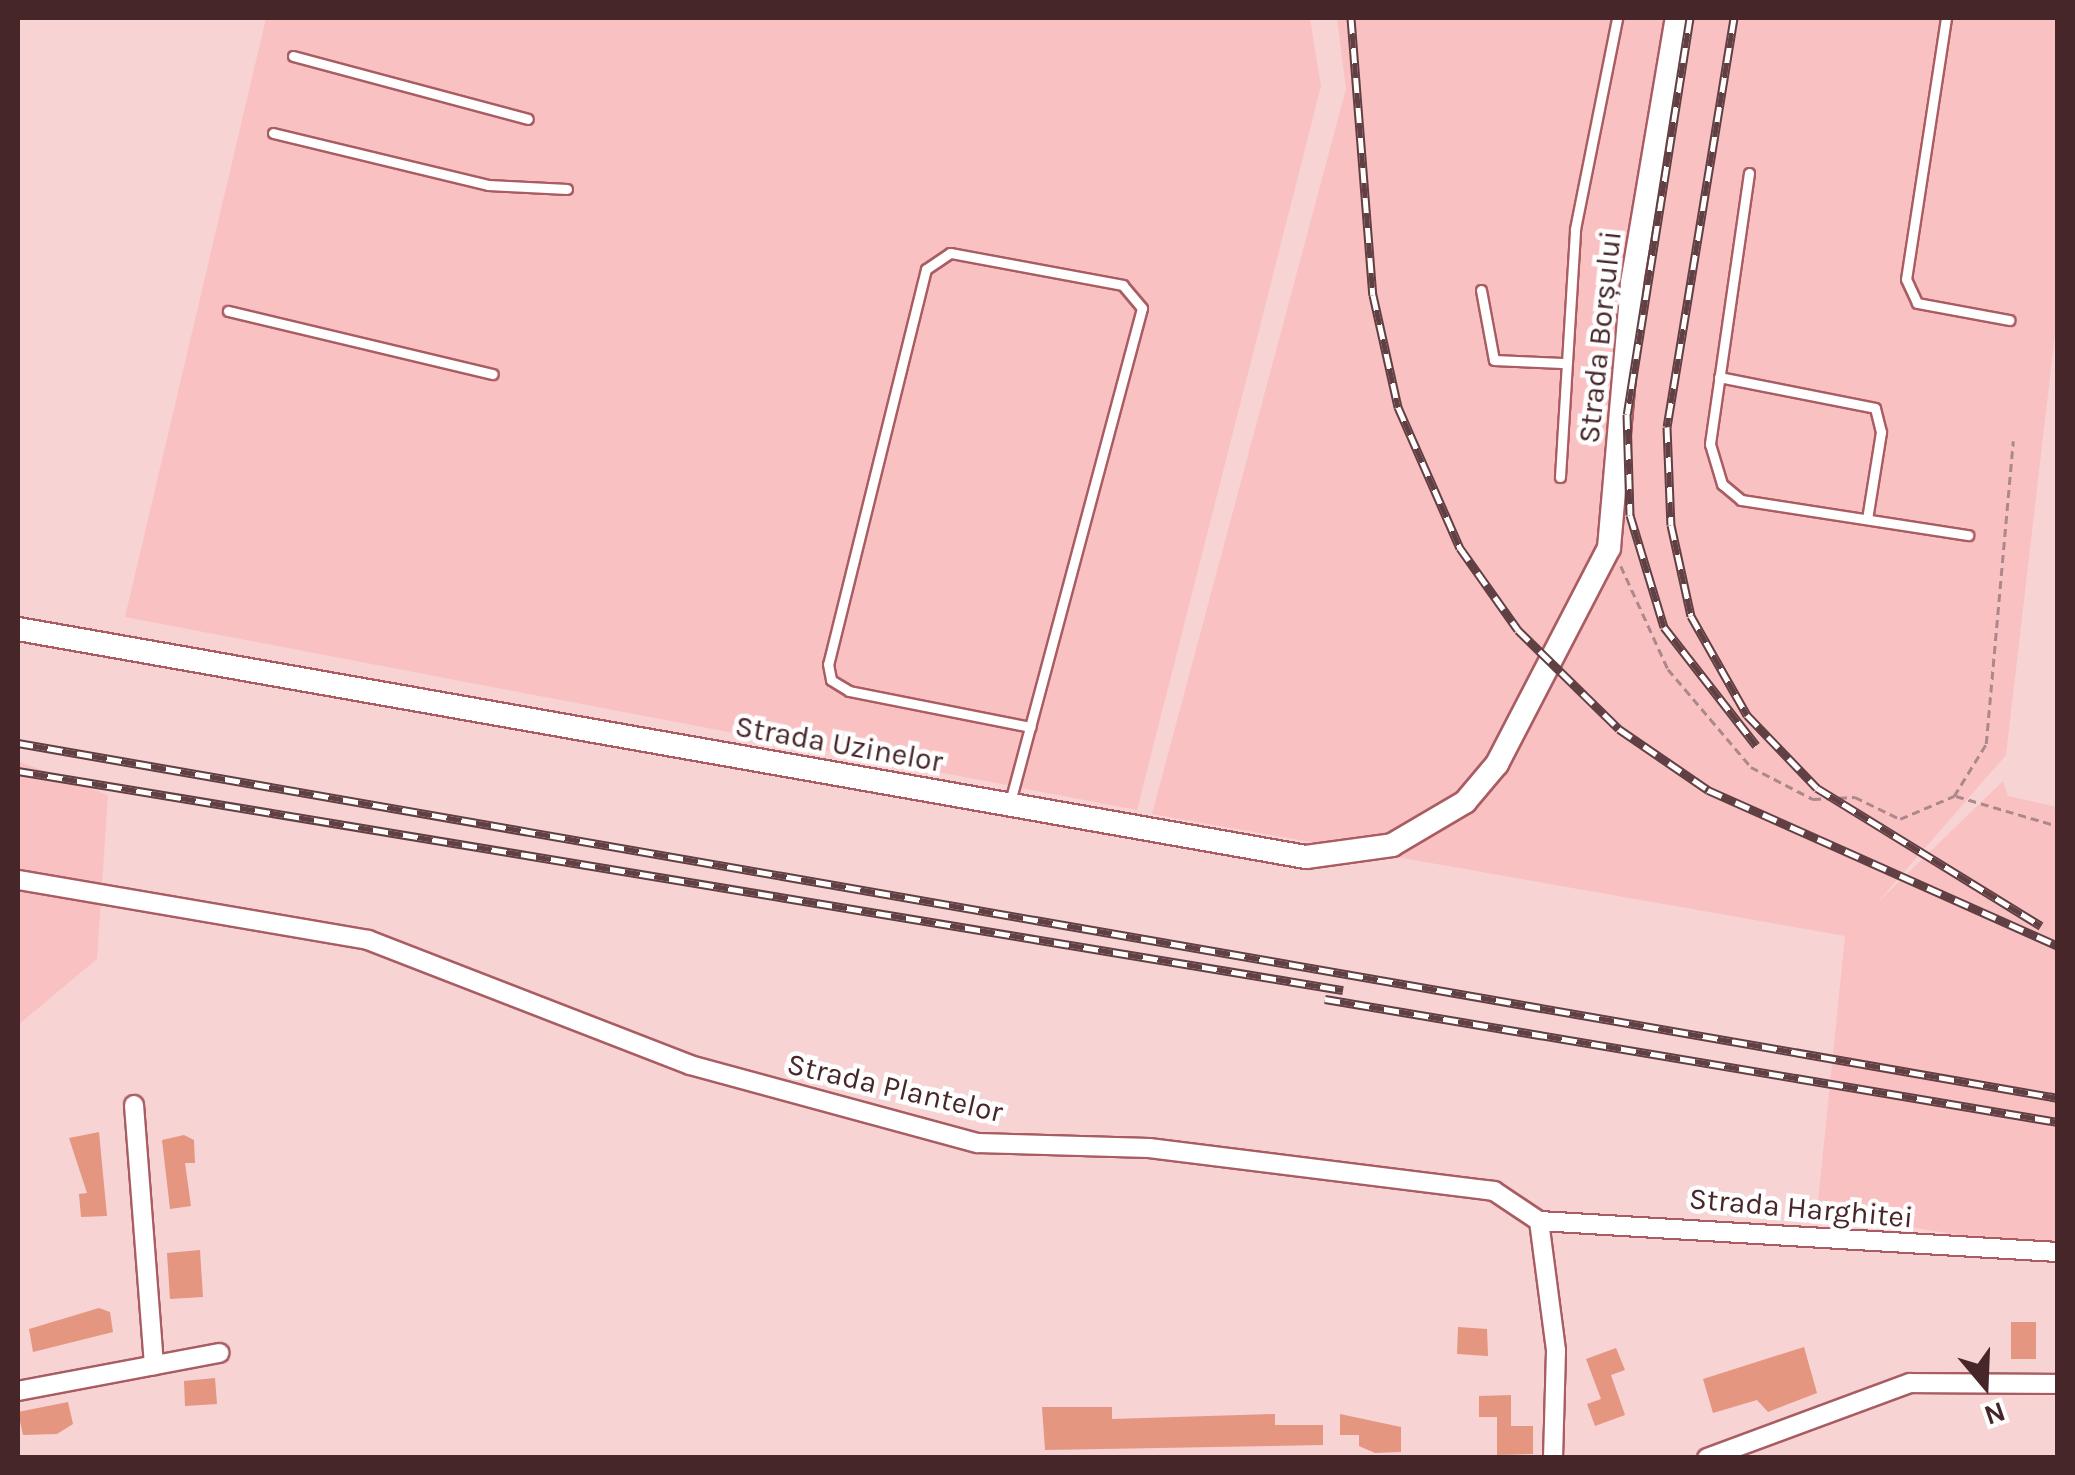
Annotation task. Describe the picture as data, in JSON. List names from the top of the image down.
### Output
{
  "streets": {
    "street": [
      "Strada Borșului",
      "Strada Uzinelor",
      "Strada Plantelor",
      "Strada Harghitei"
    ]
  },
  "crossings": [
    ["Strada Borșului", "Strada Uzinelor"],
    ["Strada Plantelor", "Strada Harghitei"]
  ],
  "north": "bottom"
}
